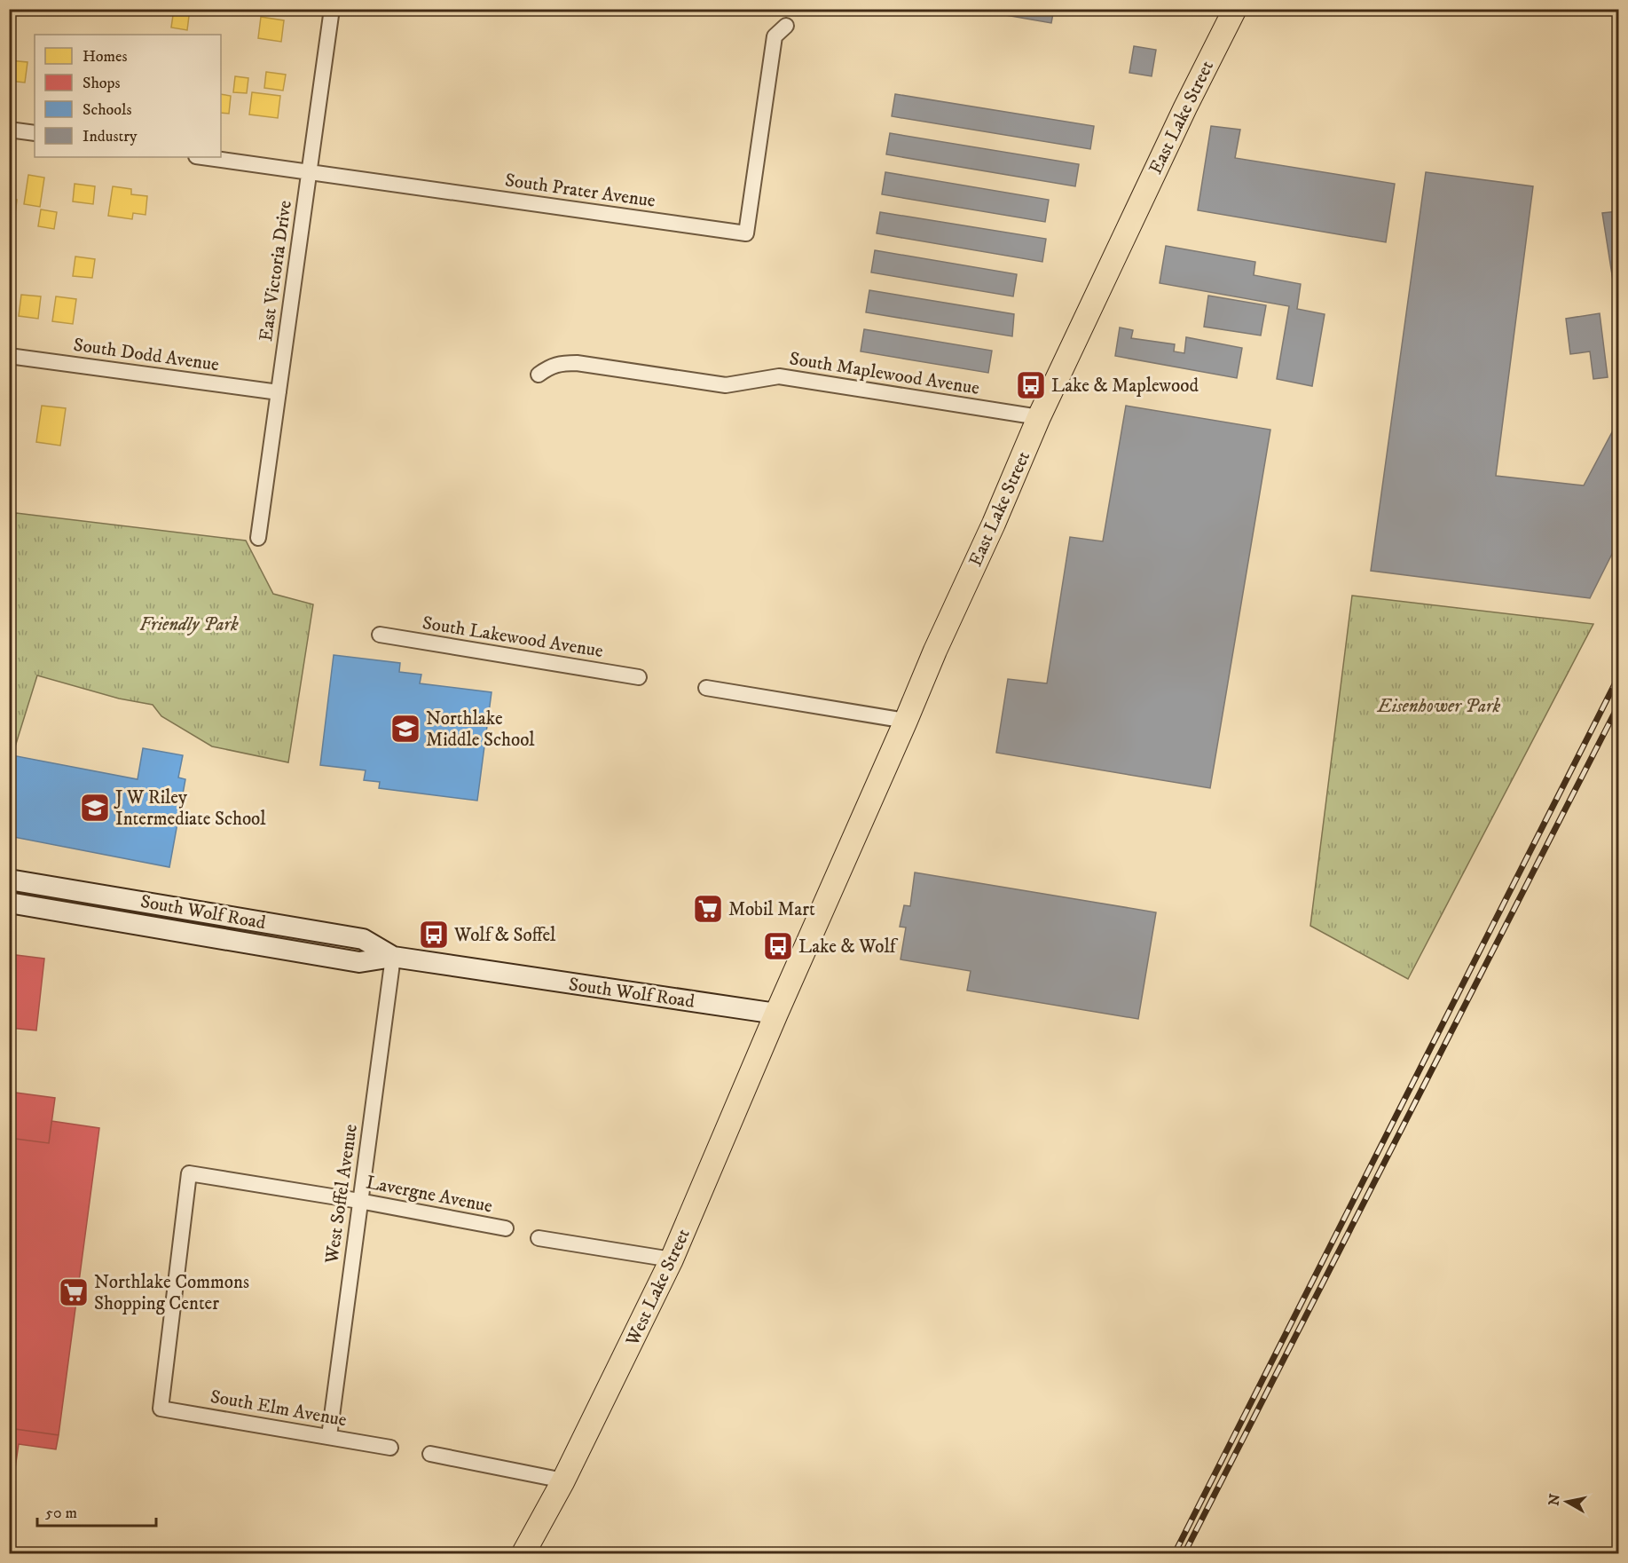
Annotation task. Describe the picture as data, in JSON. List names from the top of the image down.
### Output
{
  "streets": {
    "main road": ["East Lake Street", "South Wolf Road", "West Lake Street"],
    "street": [
      "South Prater Avenue",
      "East Victoria Drive",
      "South Dodd Avenue",
      "South Maplewood Avenue",
      "South Lakewood Avenue",
      "West Soffel Avenue",
      "Lavergne Avenue",
      "South Elm Avenue"
    ]
  },
  "crossings": [
    ["East Lake Street", "South Maplewood Avenue"],
    ["East Lake Street", "South Wolf Road"],
    ["East Lake Street", "West Lake Street"],
    ["South Prater Avenue", "East Victoria Drive"],
    ["East Victoria Drive", "South Dodd Avenue"],
    ["South Wolf Road", "West Soffel Avenue"],
    ["South Wolf Road", "West Lake Street"],
    ["West Soffel Avenue", "Lavergne Avenue"],
    ["West Soffel Avenue", "South Elm Avenue"],
    ["Lavergne Avenue", "South Elm Avenue"]
  ],
  "parks": ["Friendly Park", "Eisenhower Park"],
  "places": {
    "bus stop": ["Lake & Maplewood", "Wolf & Soffel", "Lake & Wolf"],
    "school or university": ["Northlake Middle School", "J W Riley Intermediate School"],
    "supermarket": ["Mobil Mart", "Northlake Commons Shopping Center"]
  },
  "legend": [
    "Homes",
    "Shops",
    "Schools",
    "Industry"
  ],
  "scale_bar": "50 m",
  "north": "left"
}
